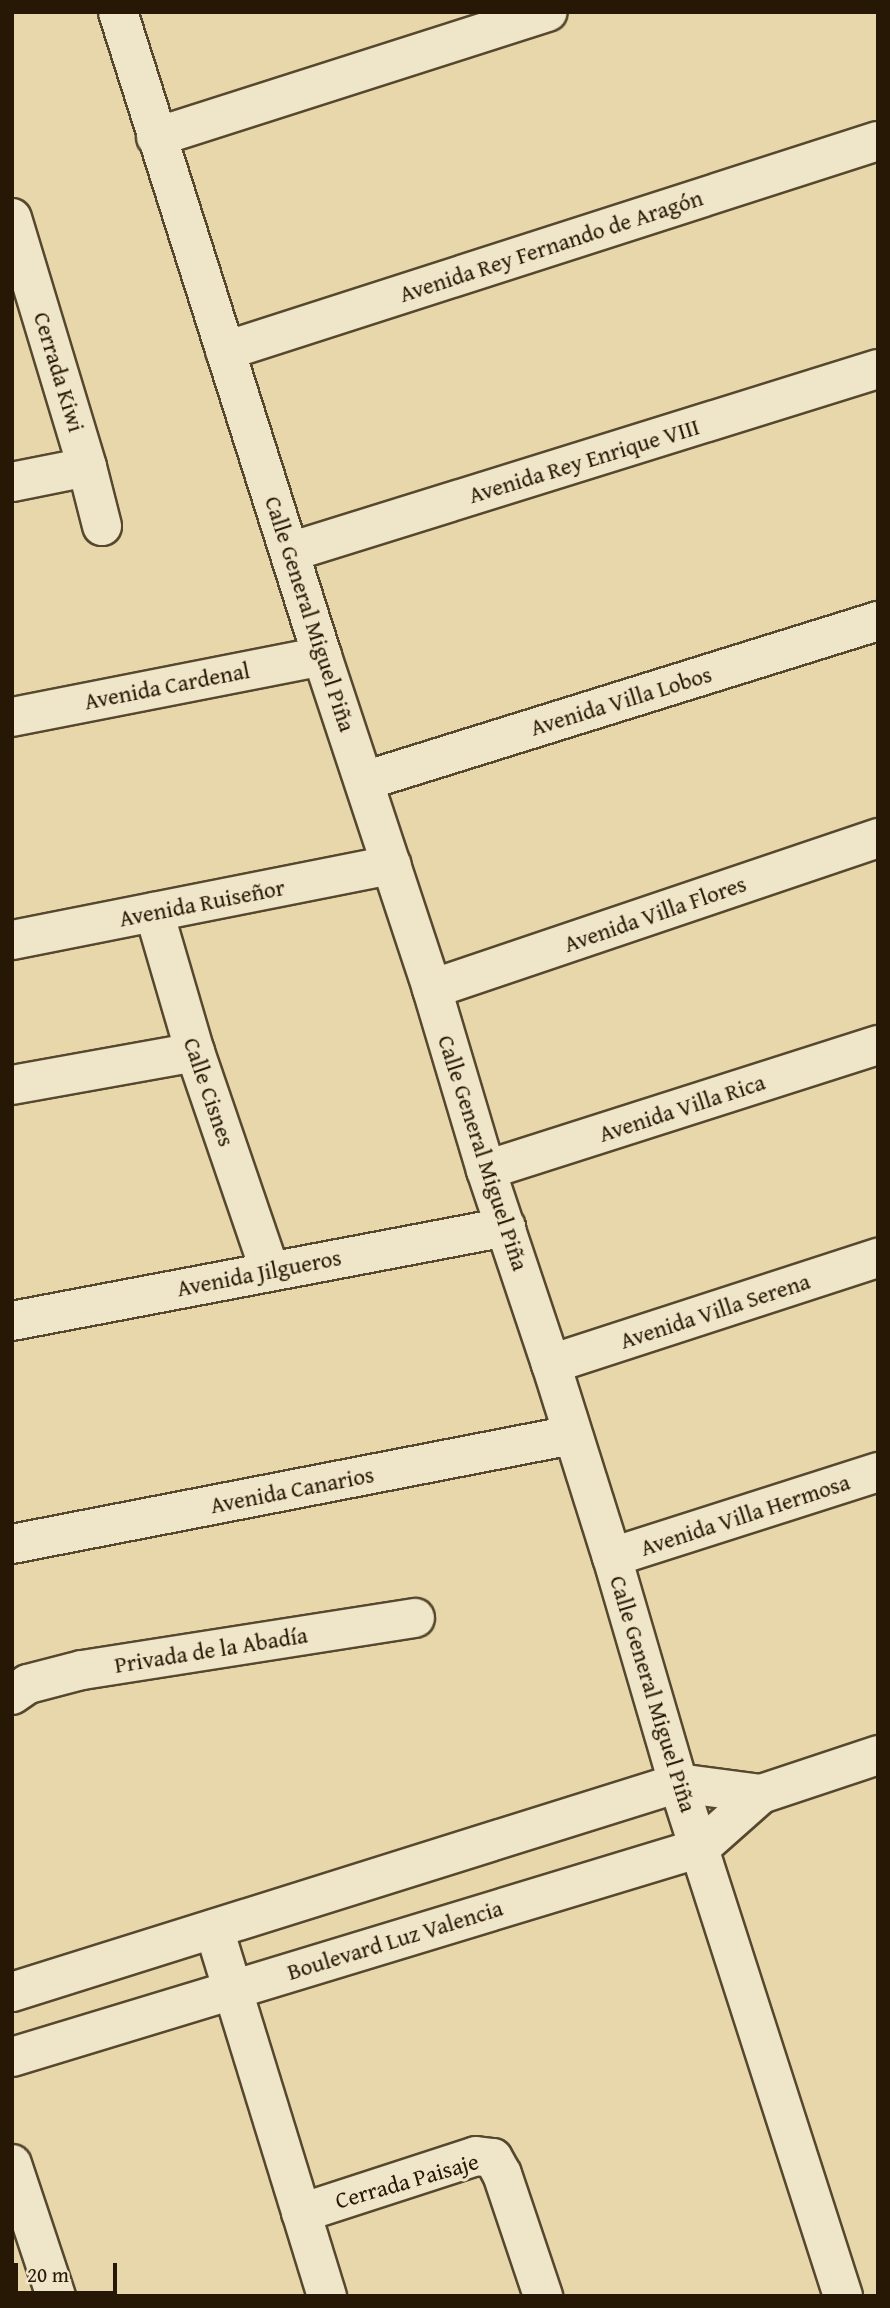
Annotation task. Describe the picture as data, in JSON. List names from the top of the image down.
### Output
{
  "streets": {
    "street": [
      "Avenida Rey Fernando de Aragón",
      "Cerrada Kiwi",
      "Avenida Rey Enrique VIII",
      "Calle General Miguel Piña",
      "Avenida Cardenal",
      "Avenida Villa Lobos",
      "Avenida Ruiseñor",
      "Avenida Villa Flores",
      "Calle Cisnes",
      "Avenida Villa Rica",
      "Avenida Jilgueros",
      "Avenida Villa Serena",
      "Avenida Canarios",
      "Avenida Villa Hermosa",
      "Privada de la Abadía",
      "Boulevard Luz Valencia",
      "Cerrada Paisaje"
    ]
  },
  "crossings": [
    ["Avenida Rey Fernando de Aragón", "Calle General Miguel Piña"],
    ["Avenida Rey Enrique VIII", "Calle General Miguel Piña"],
    ["Calle General Miguel Piña", "Avenida Cardenal"],
    ["Calle General Miguel Piña", "Avenida Villa Lobos"],
    ["Calle General Miguel Piña", "Avenida Ruiseñor"],
    ["Calle General Miguel Piña", "Avenida Villa Flores"],
    ["Calle General Miguel Piña", "Avenida Villa Rica"],
    ["Calle General Miguel Piña", "Avenida Jilgueros"],
    ["Calle General Miguel Piña", "Avenida Villa Serena"],
    ["Calle General Miguel Piña", "Avenida Canarios"],
    ["Calle General Miguel Piña", "Avenida Villa Hermosa"],
    ["Calle General Miguel Piña", "Boulevard Luz Valencia"],
    ["Avenida Ruiseñor", "Calle Cisnes"],
    ["Calle Cisnes", "Avenida Jilgueros"]
  ],
  "scale_bar": "20 m"
}
